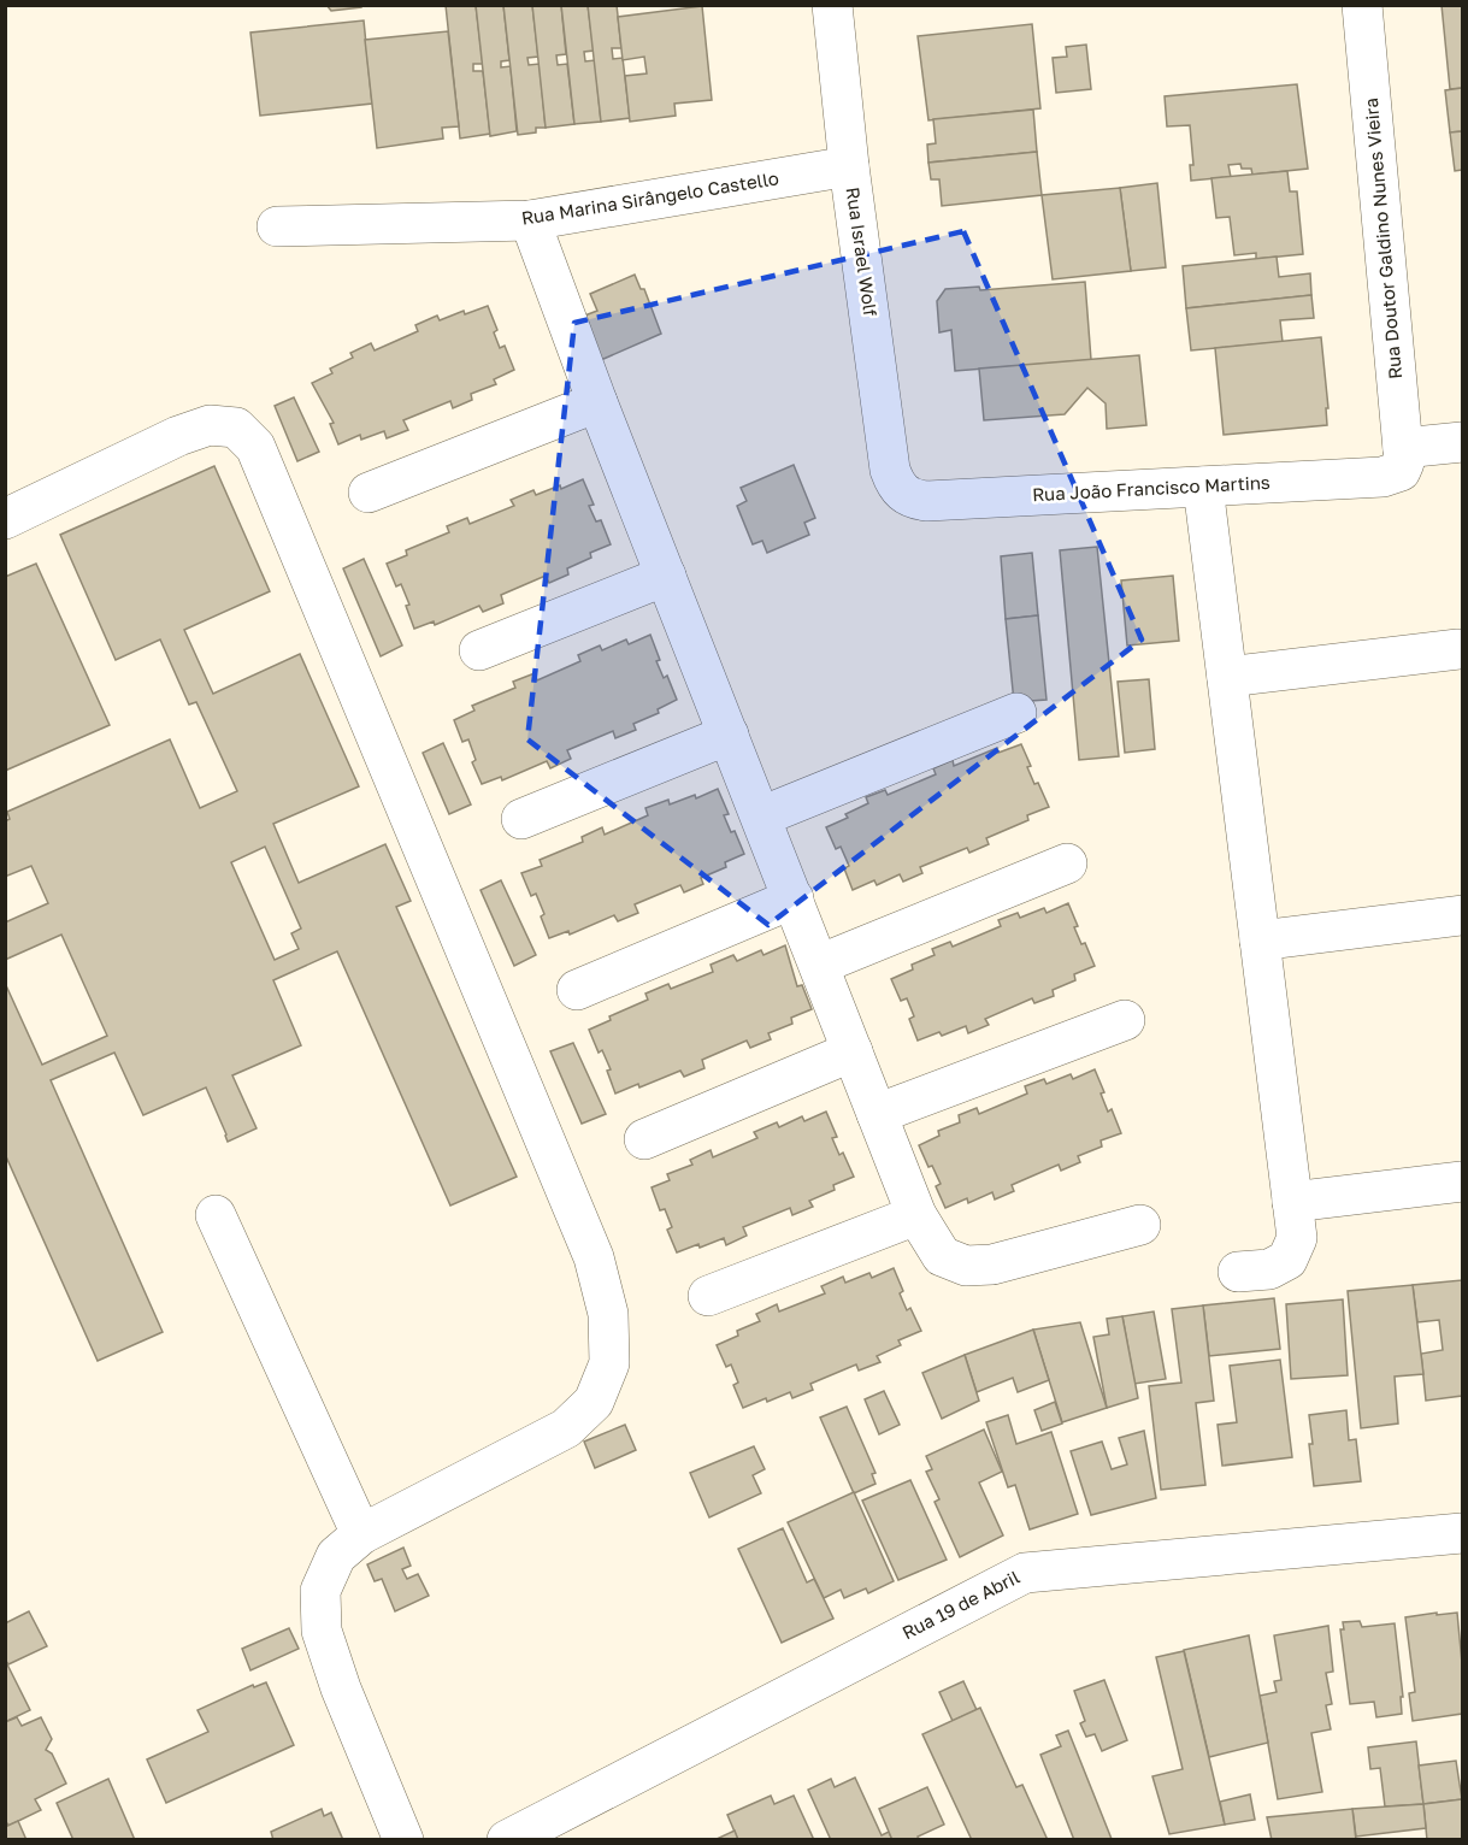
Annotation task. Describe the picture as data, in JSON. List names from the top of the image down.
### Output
{
  "streets": {
    "street": [
      "Rua Marina Sirângelo Castello",
      "Rua Doutor Galdino Nunes Vieira",
      "Rua Israel Wolf",
      "Rua João Francisco Martins",
      "Rua 19 de Abril"
    ]
  },
  "crossings": [
    ["Rua Marina Sirângelo Castello", "Rua Israel Wolf"],
    ["Rua Doutor Galdino Nunes Vieira", "Rua João Francisco Martins"],
    ["Rua Israel Wolf", "Rua João Francisco Martins"]
  ]
}
